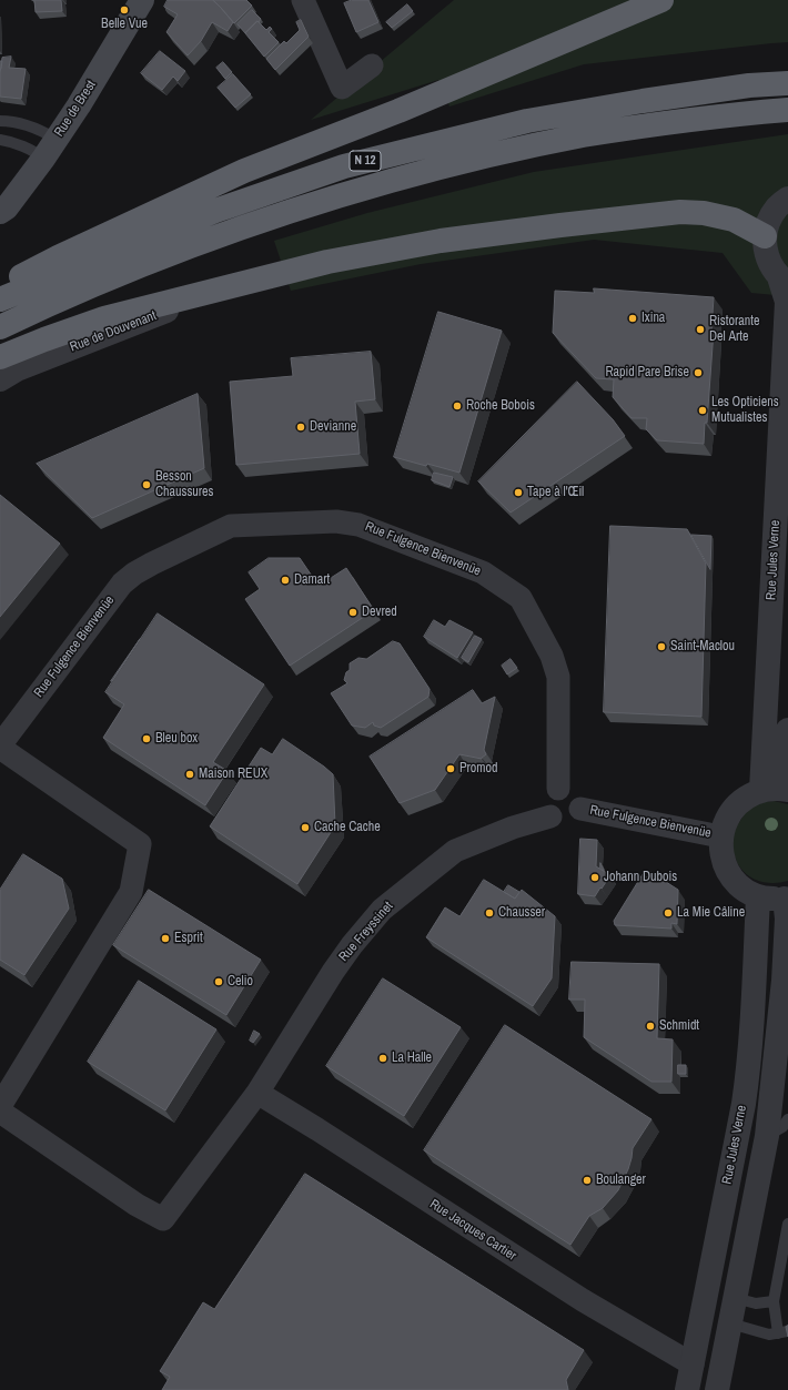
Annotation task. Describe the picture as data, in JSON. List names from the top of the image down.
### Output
{
  "streets": {
    "highway": ["N 12"],
    "main road": ["Rue de Brest"],
    "street": [
      "Rue de Douvenant",
      "Rue Fulgence Bienvenüe",
      "Rue Jules Verne",
      "Rue Freyssinet",
      "Rue Jacques Cartier"
    ]
  },
  "crossings": [
    ["Rue Fulgence Bienvenüe", "Rue Freyssinet"],
    ["Rue Jules Verne", "Rue Jacques Cartier"],
    ["Rue Freyssinet", "Rue Jacques Cartier"]
  ],
  "places": [
    "Belle Vue",
    "Ixina",
    "Ristorante Del Arte",
    "Rapid Pare Brise",
    "Roche Bobois",
    "Les Opticiens Mutualistes",
    "Devianne",
    "Besson Chaussures",
    "Tape à l'Œil",
    "Damart",
    "Devred",
    "Saint-Maclou",
    "Bleu box",
    "Promod",
    "Maison REUX",
    "Cache Cache",
    "Johann Dubois",
    "Chausser",
    "La Mie Câline",
    "Esprit",
    "Celio",
    "Schmidt",
    "La Halle",
    "Boulanger"
  ]
}
